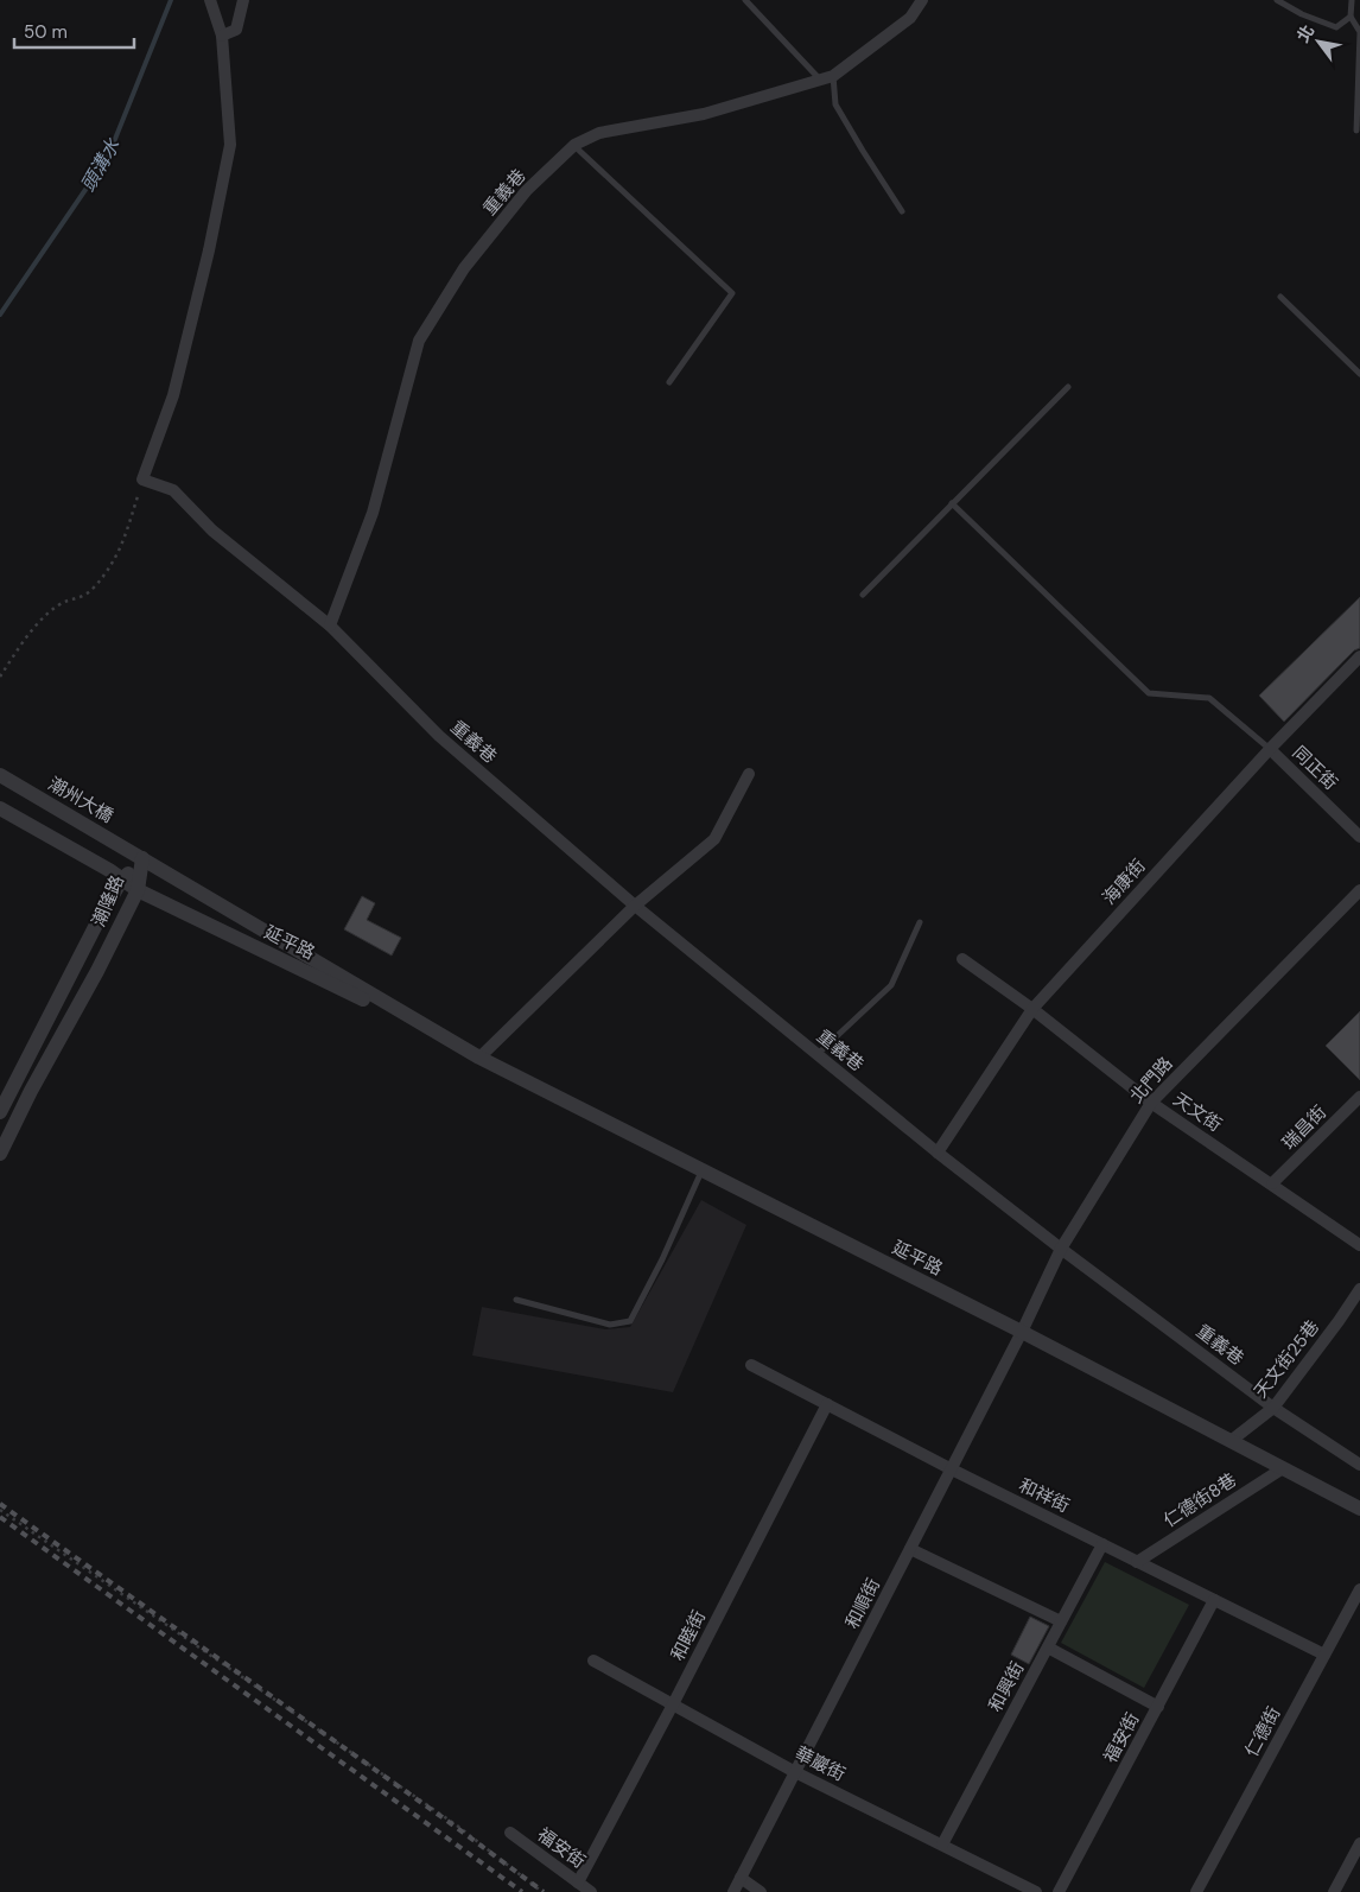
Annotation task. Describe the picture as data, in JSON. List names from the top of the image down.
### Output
{
  "streets": {
    "street": [
      "重義巷",
      "同正街",
      "潮州大橋",
      "海康街",
      "潮隆路",
      "延平路",
      "北門路",
      "天文街",
      "瑞昌街",
      "天文街25巷",
      "和祥街",
      "仁德街8巷",
      "和順街",
      "和睦街",
      "和興街",
      "仁德街",
      "福安街",
      "華巖街"
    ]
  },
  "crossings": [
    ["重義巷", "海康街"],
    ["重義巷", "北門路"],
    ["重義巷", "天文街25巷"],
    ["同正街", "海康街"],
    ["潮州大橋", "潮隆路"],
    ["潮州大橋", "延平路"],
    ["海康街", "天文街"],
    ["潮隆路", "延平路"],
    ["延平路", "北門路"],
    ["延平路", "天文街25巷"],
    ["延平路", "仁德街8巷"],
    ["延平路", "和順街"],
    ["北門路", "天文街"],
    ["北門路", "和順街"],
    ["天文街", "瑞昌街"],
    ["和祥街", "仁德街8巷"],
    ["和祥街", "和順街"],
    ["和祥街", "和睦街"],
    ["和祥街", "和興街"],
    ["和祥街", "仁德街"],
    ["和祥街", "福安街"],
    ["和順街", "華巖街"],
    ["和睦街", "福安街"],
    ["和睦街", "華巖街"],
    ["和興街", "華巖街"]
  ],
  "water": ["頭溝水"],
  "scale_bar": "50 m",
  "north": "top left"
}
